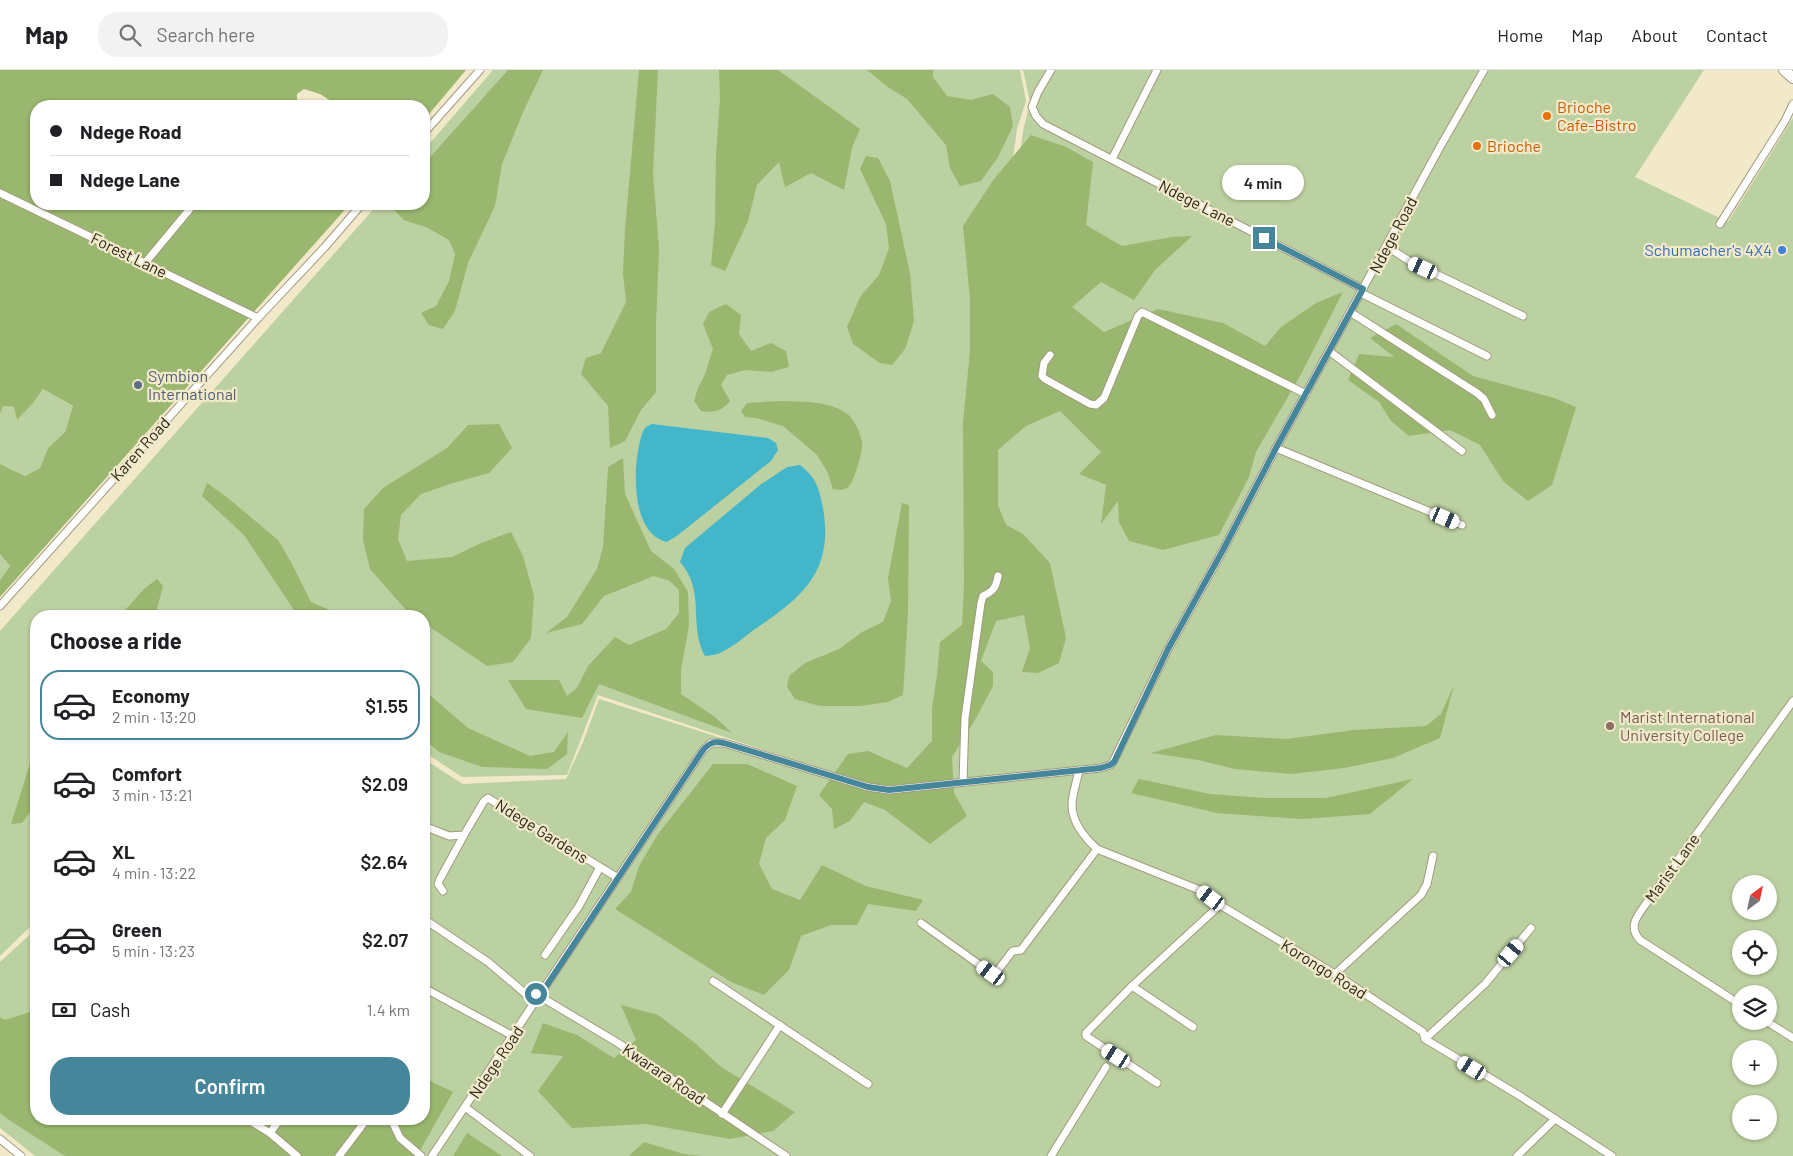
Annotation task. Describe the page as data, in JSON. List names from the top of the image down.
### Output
{
  "streets": {
    "street": [
      "Ndege Lane",
      "Ndege Road",
      "Forest Lane",
      "Karen Road",
      "Ndege Gardens",
      "Marist Lane",
      "Korongo Road",
      "Kwarara Road"
    ]
  },
  "crossings": [
    ["Ndege Lane", "Ndege Road"],
    ["Ndege Road", "Ndege Gardens"],
    ["Ndege Road", "Korongo Road"],
    ["Ndege Road", "Kwarara Road"],
    ["Forest Lane", "Karen Road"]
  ],
  "places": [
    "Brioche Cafe-Bistro",
    "Brioche",
    "Schumacher's 4X4",
    "Symbion International",
    "Marist International University College"
  ],
  "north": "top right",
  "page": {
    "header": "Map",
    "search": "Search here",
    "nav": [
      "Home",
      "Map",
      "About",
      "Contact"
    ],
    "banner": ["Ndege Road", "Ndege Lane"],
    "bubble": "4 min",
    "heading": "Choose a ride",
    "list": [
      {
        "name": "Economy",
        "note": "2 min · 13:20",
        "value": "$1.55"
      },
      {
        "name": "Comfort",
        "note": "3 min · 13:21",
        "value": "$2.09"
      },
      {
        "name": "XL",
        "note": "4 min · 13:22",
        "value": "$2.64"
      },
      {
        "name": "Green",
        "note": "5 min · 13:23",
        "value": "$2.07"
      }
    ],
    "map_buttons": ["+", "−"],
    "pay": ["Cash", "1.4 km"],
    "buttons": "Confirm"
  }
}
